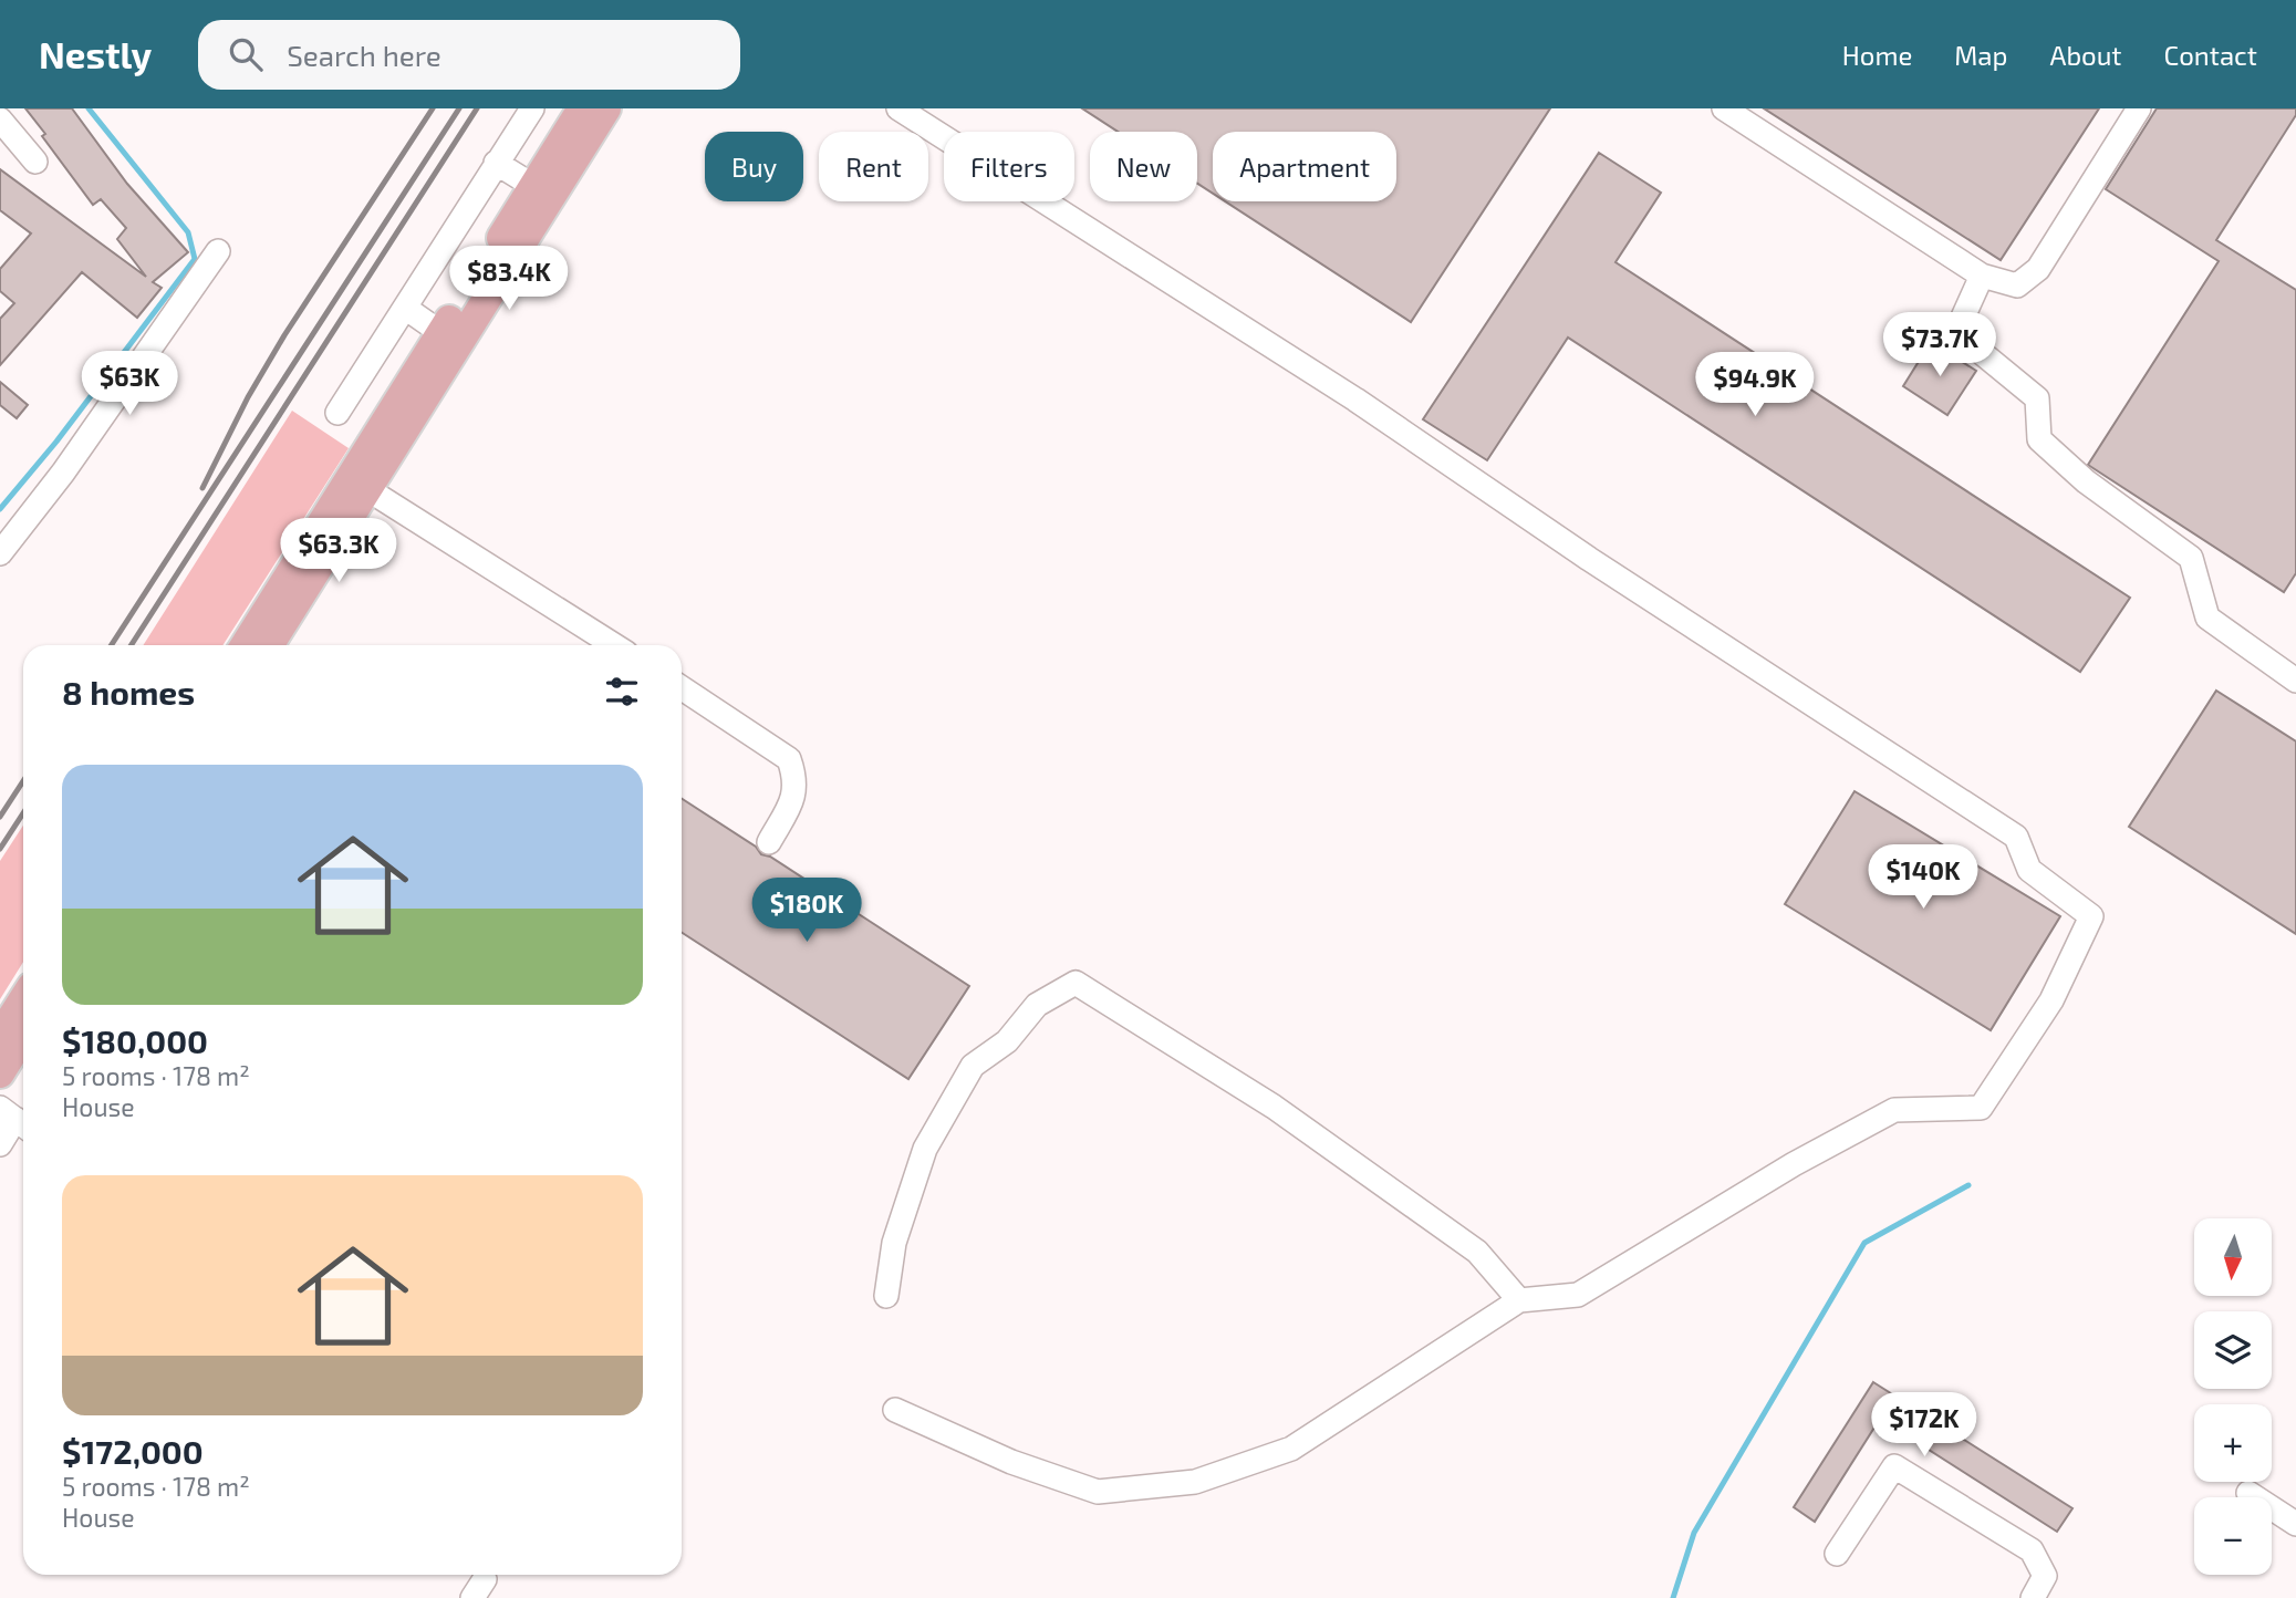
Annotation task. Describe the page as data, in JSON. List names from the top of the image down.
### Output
{
  "north": "bottom",
  "page": {
    "header": "Nestly",
    "search": "Search here",
    "nav": [
      "Home",
      "Map",
      "About",
      "Contact"
    ],
    "chip": [
      "Buy",
      "Rent",
      "Filters",
      "New",
      "Apartment"
    ],
    "price": [
      "$83.4K",
      "$73.7K",
      "$63K",
      "$94.9K",
      "$63.3K",
      "$140K",
      "$180K",
      "$172K"
    ],
    "heading": "8 homes",
    "list": [
      {
        "name": "$180,000",
        "note": "5 rooms · 178 m² · House"
      },
      {
        "name": "$172,000",
        "note": "5 rooms · 178 m² · House"
      }
    ],
    "map_buttons": ["+", "−"]
  }
}
